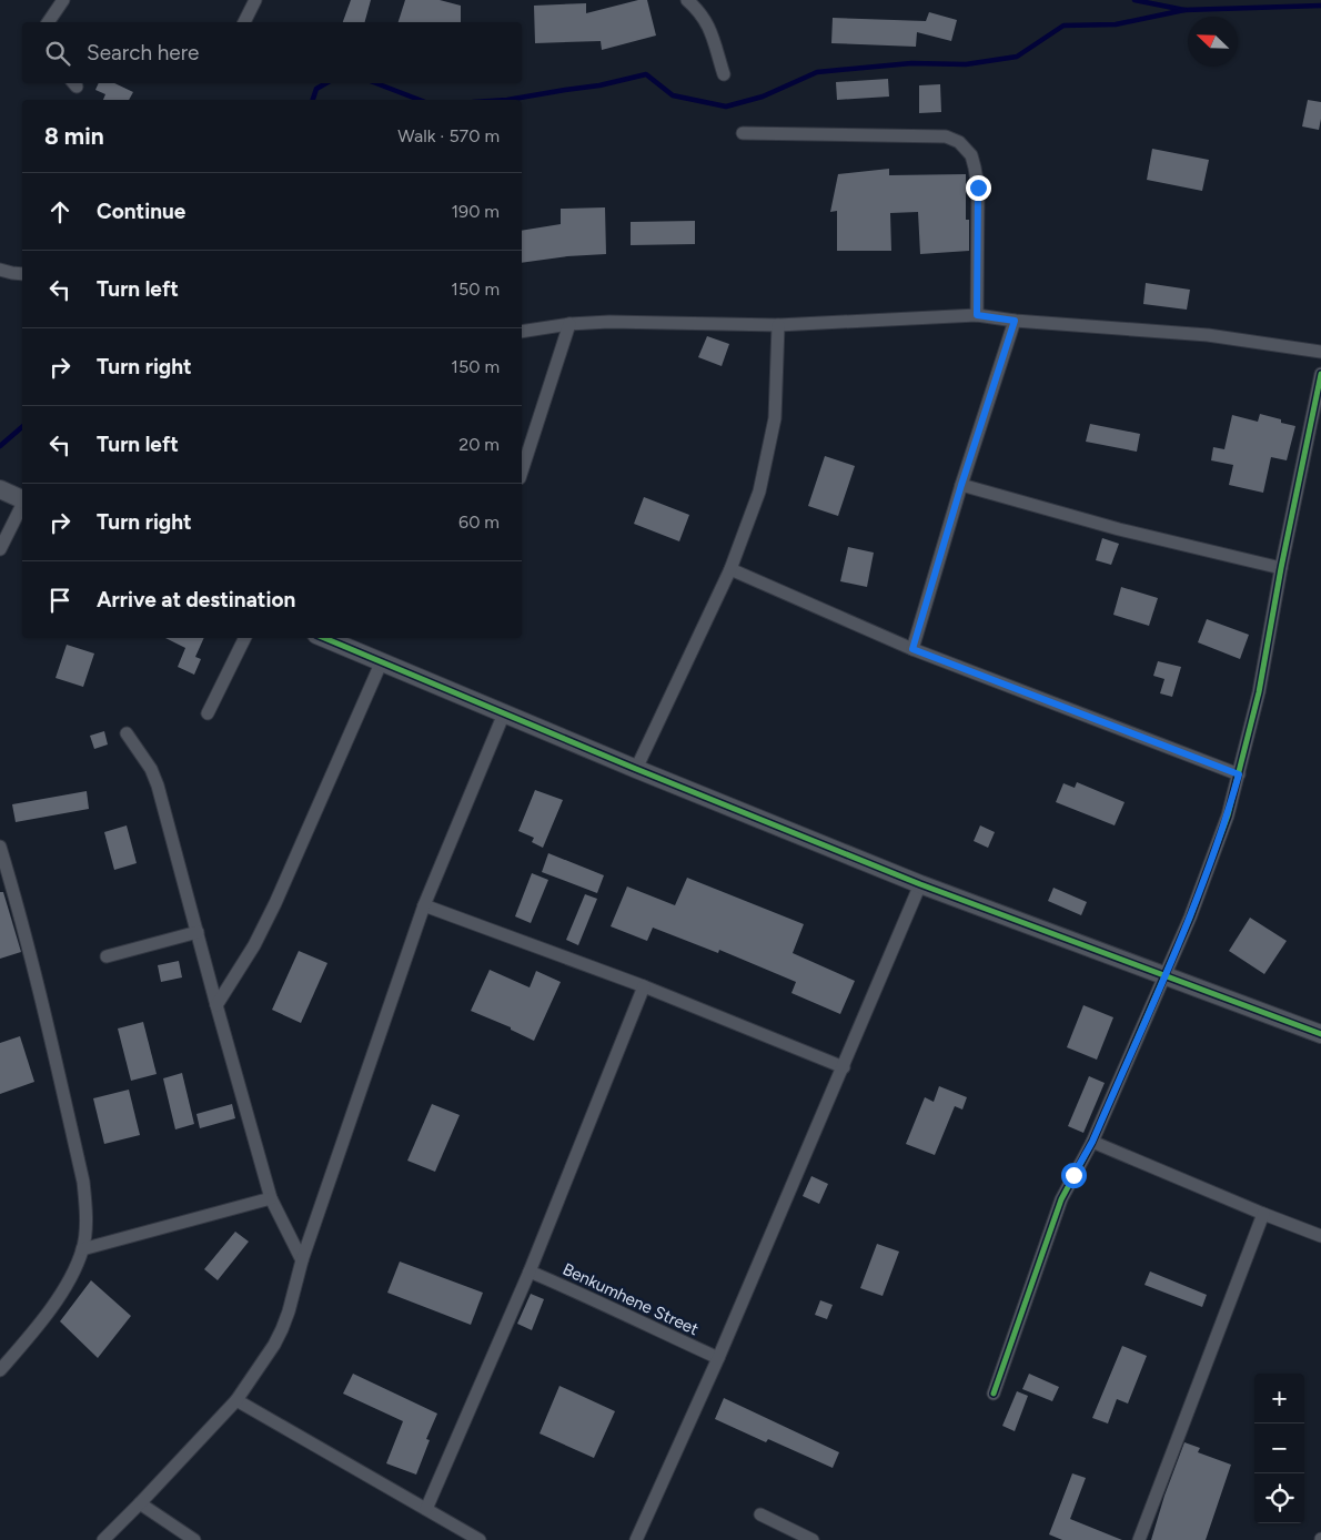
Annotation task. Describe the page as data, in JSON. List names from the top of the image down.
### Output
{
  "streets": {
    "street": ["Benkumhene Street"]
  },
  "north": "top left",
  "page": {
    "search": "Search here",
    "heading": ["8 min", "Walk · 570 m"],
    "list": [
      ["Continue", "190 m"],
      ["Turn left", "150 m"],
      ["Turn right", "150 m"],
      ["Turn left", "20 m"],
      ["Turn right", "60 m"],
      "Arrive at destination"
    ],
    "map_buttons": ["+", "−"]
  }
}
